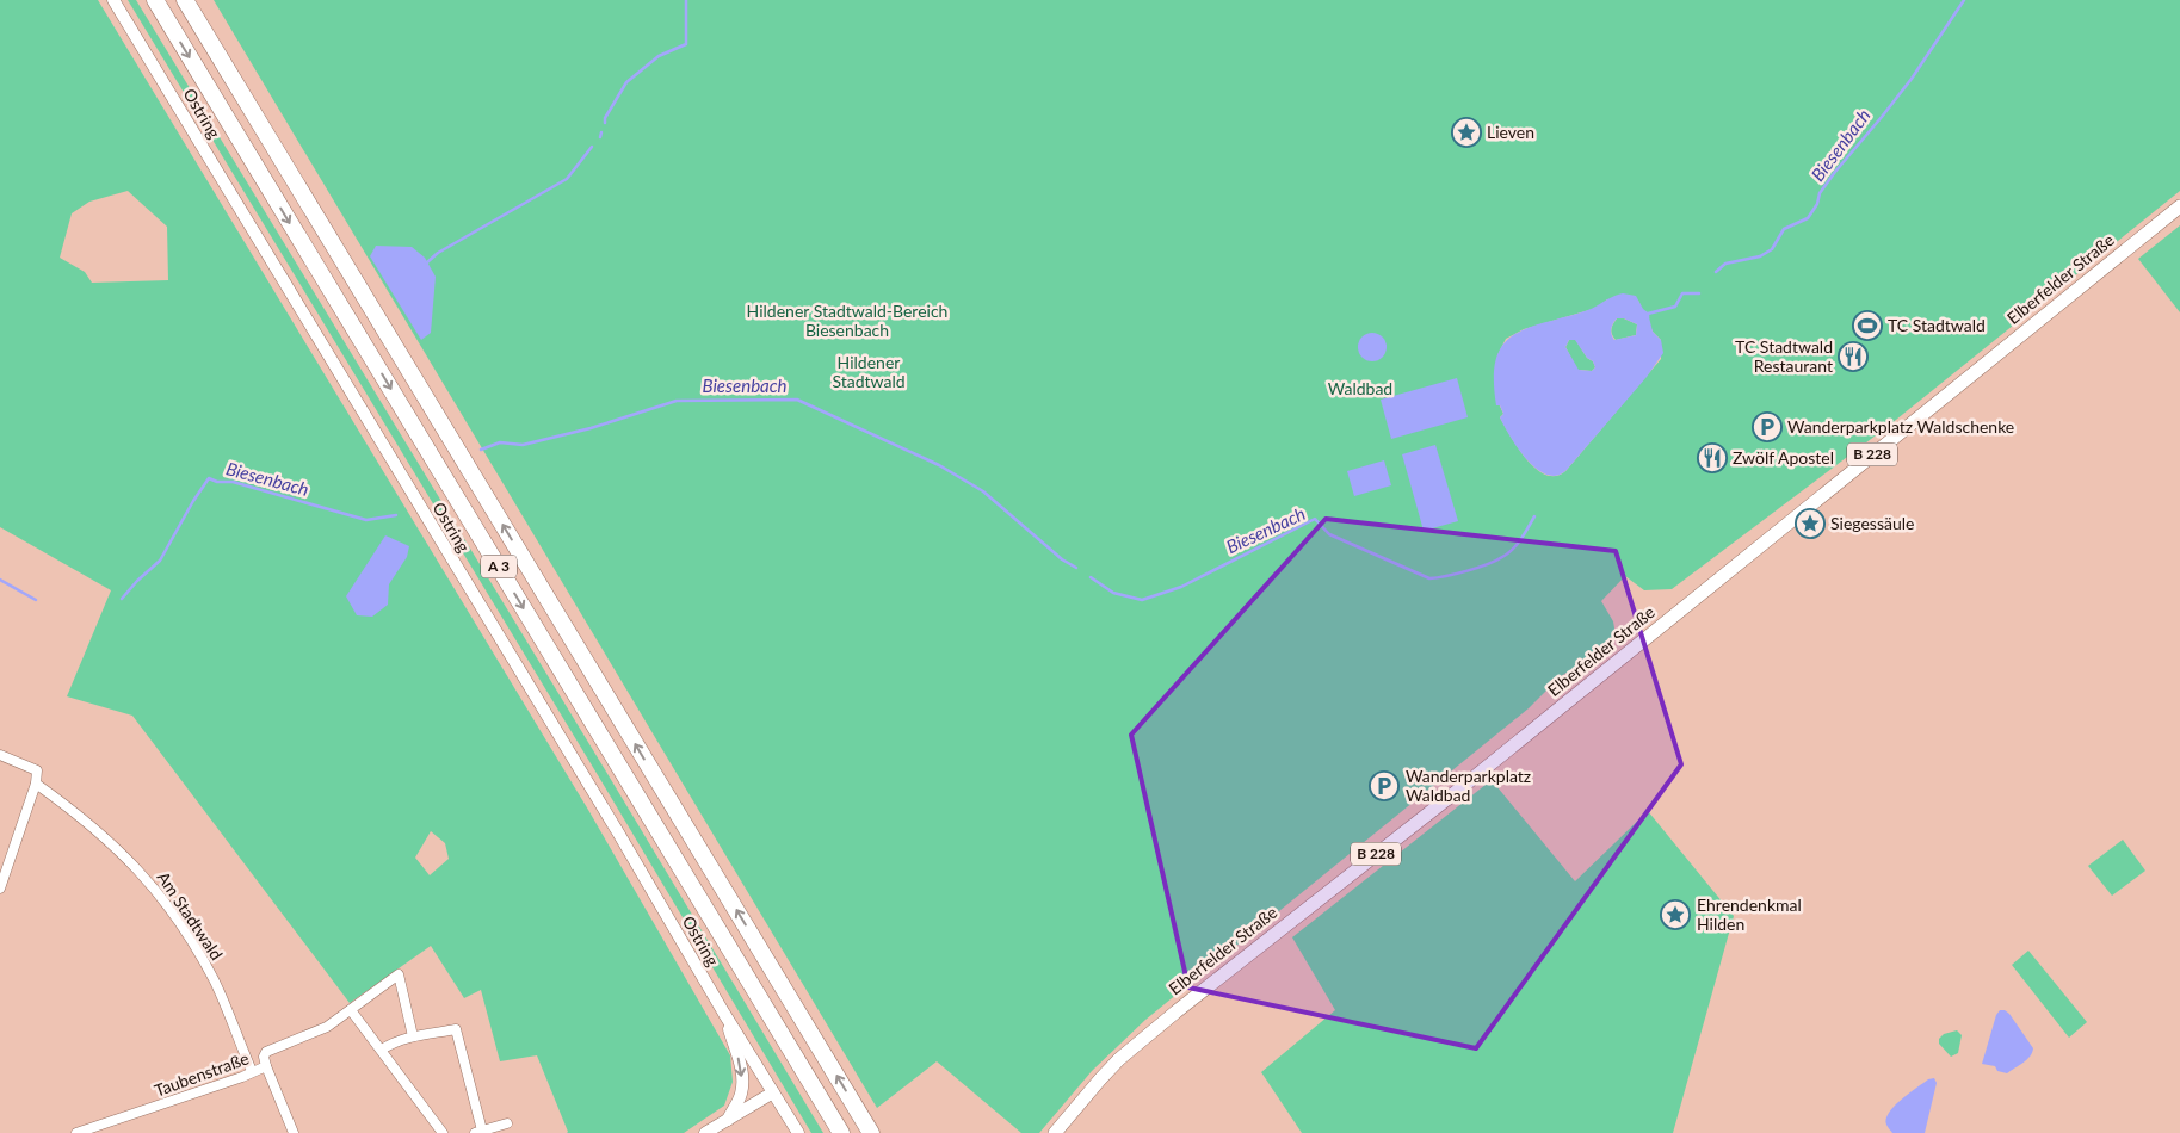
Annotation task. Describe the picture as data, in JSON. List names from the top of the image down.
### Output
{
  "streets": {
    "highway": ["A 3"],
    "main road": ["Ostring", "Elberfelder Straße", "B 228"],
    "street": ["Am Stadtwald", "Taubenstraße"]
  },
  "crossings": [
    ["Am Stadtwald", "Taubenstraße"]
  ],
  "water": ["Biesenbach"],
  "parks": ["Hildener Stadtwald-Bereich Biesenbach", "Hildener Stadtwald", "Waldbad"],
  "places": {
    "place": ["Lieven", "Siegessäule", "Ehrendenkmal Hilden"],
    "sports": ["TC Stadtwald"],
    "restaurant": ["TC Stadtwald Restaurant", "Zwölf Apostel"],
    "parking": ["Wanderparkplatz Waldschenke", "Wanderparkplatz Waldbad"]
  }
}
